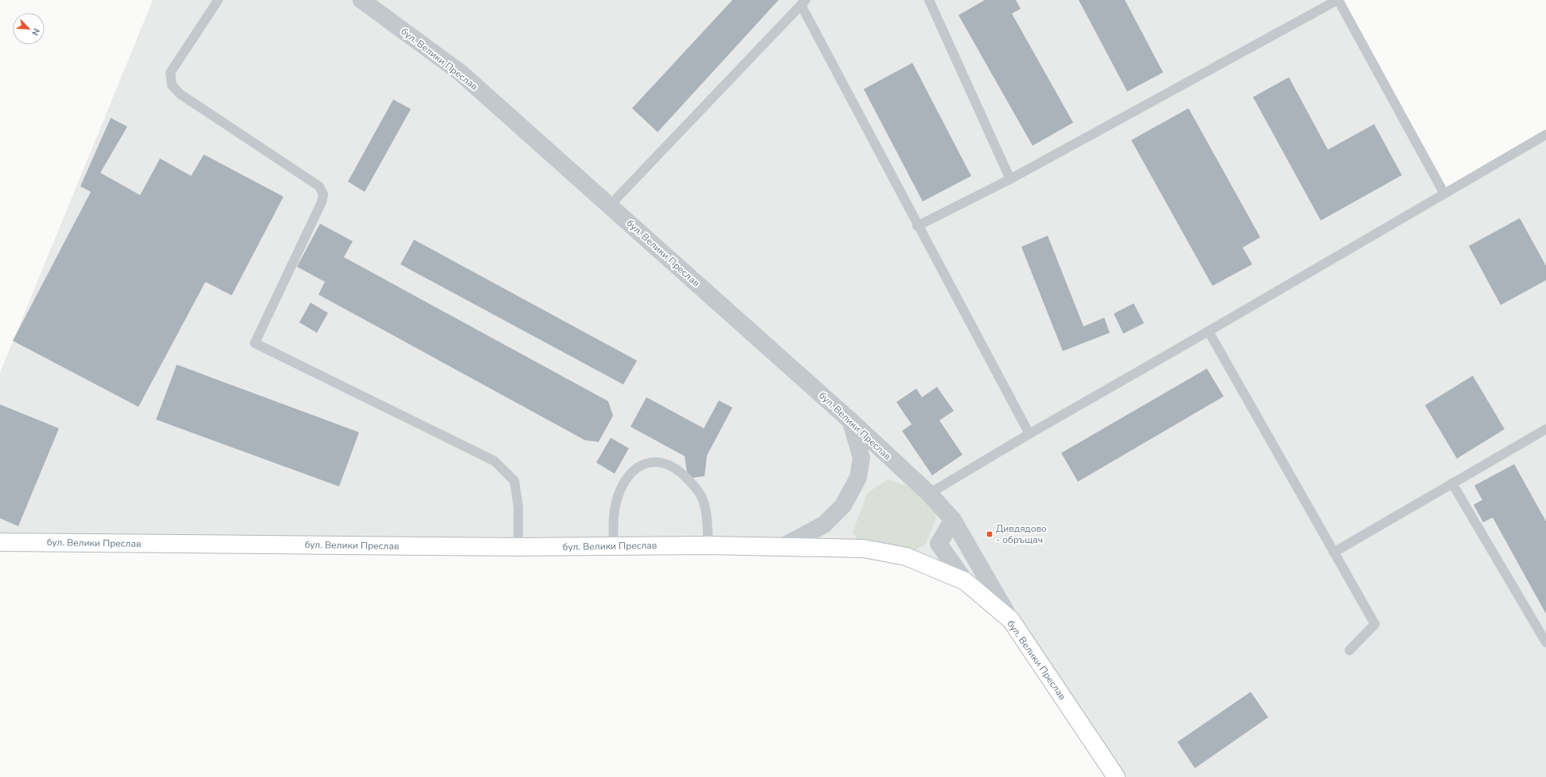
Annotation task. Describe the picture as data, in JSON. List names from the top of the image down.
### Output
{
  "streets": {
    "main road": ["бул. Велики Преслав"]
  },
  "places": {
    "transit": ["Дивдядово - обръщач"]
  },
  "north": "bottom right"
}
